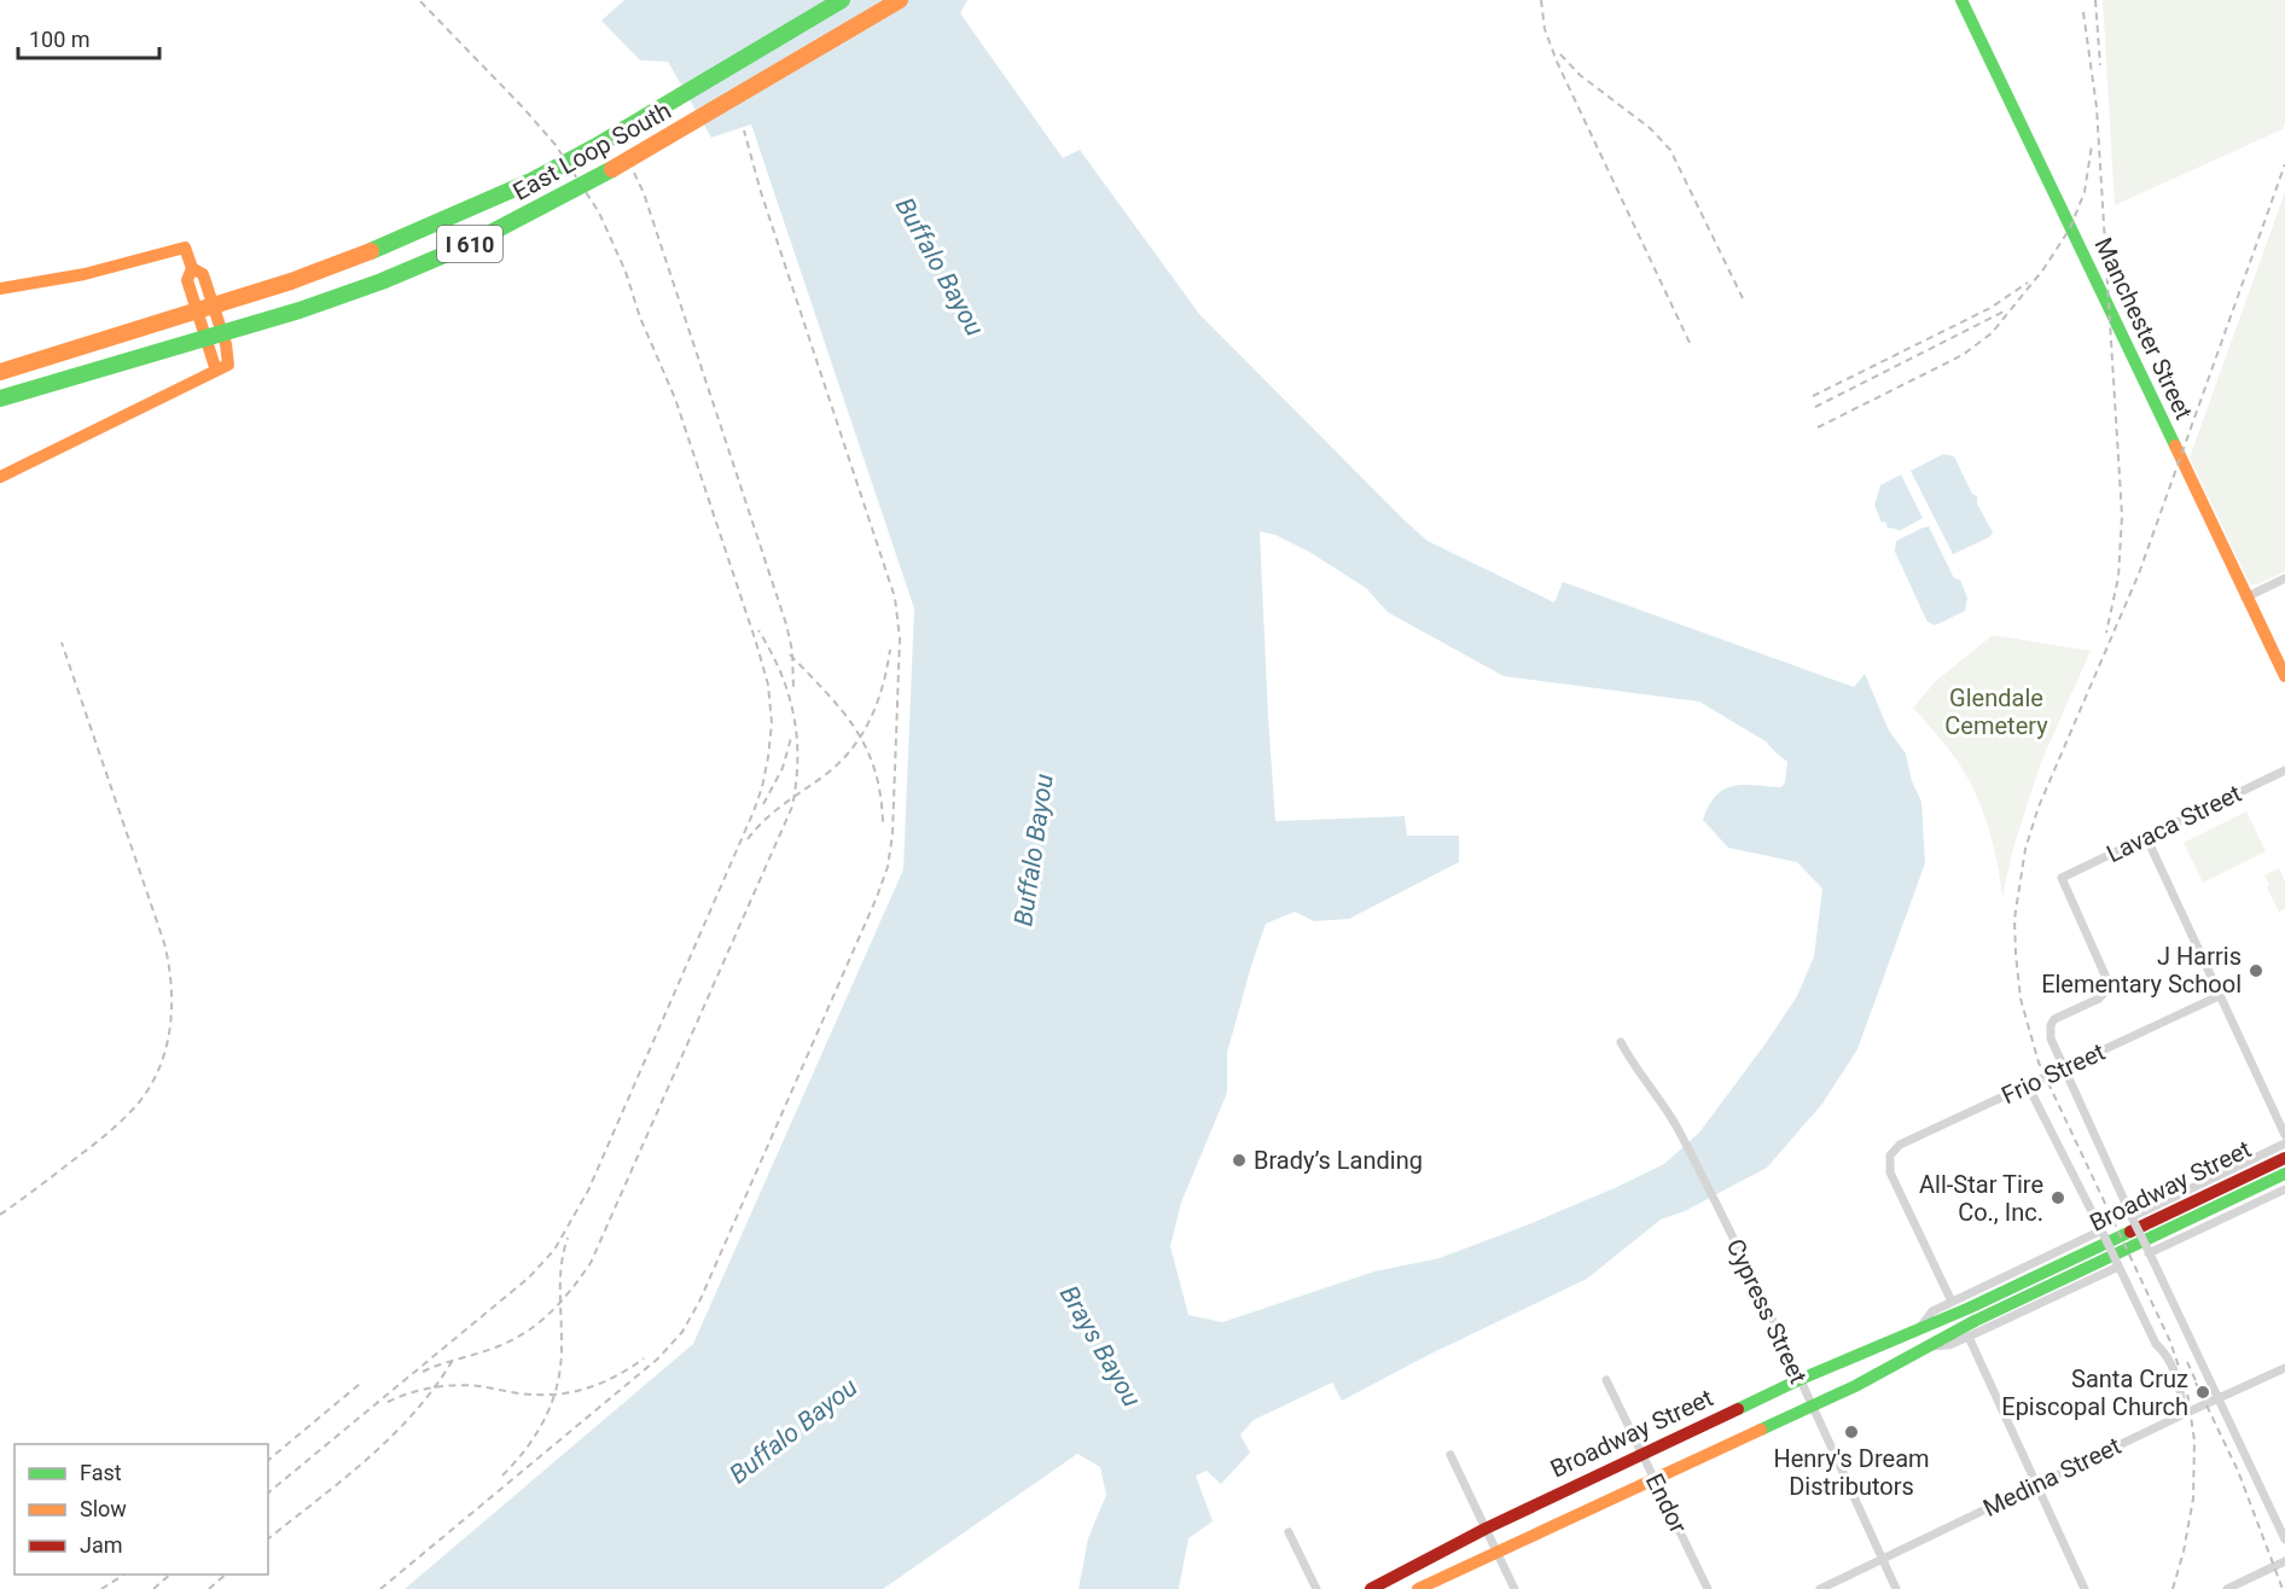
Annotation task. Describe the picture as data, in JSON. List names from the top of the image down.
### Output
{
  "streets": {
    "main road": [
      "East Loop South",
      "I 610",
      "Manchester Street",
      "Broadway Street"
    ],
    "street": [
      "Lavaca Street",
      "Frio Street",
      "Cypress Street",
      "Medina Street",
      "Endor"
    ]
  },
  "crossings": [
    ["Lavaca Street", "Frio Street"],
    ["Frio Street", "Broadway Street"],
    ["Broadway Street", "Cypress Street"],
    ["Broadway Street", "Endor"],
    ["Cypress Street", "Medina Street"]
  ],
  "water": ["Buffalo Bayou", "Brays Bayou"],
  "parks": ["Glendale Cemetery"],
  "places": [
    "J Harris Elementary School",
    "Brady’s Landing",
    "All-Star Tire Co., Inc.",
    "Santa Cruz Episcopal Church",
    "Henry's Dream Distributors"
  ],
  "legend": ["Fast", "Slow", "Jam"],
  "scale_bar": "100 m"
}
